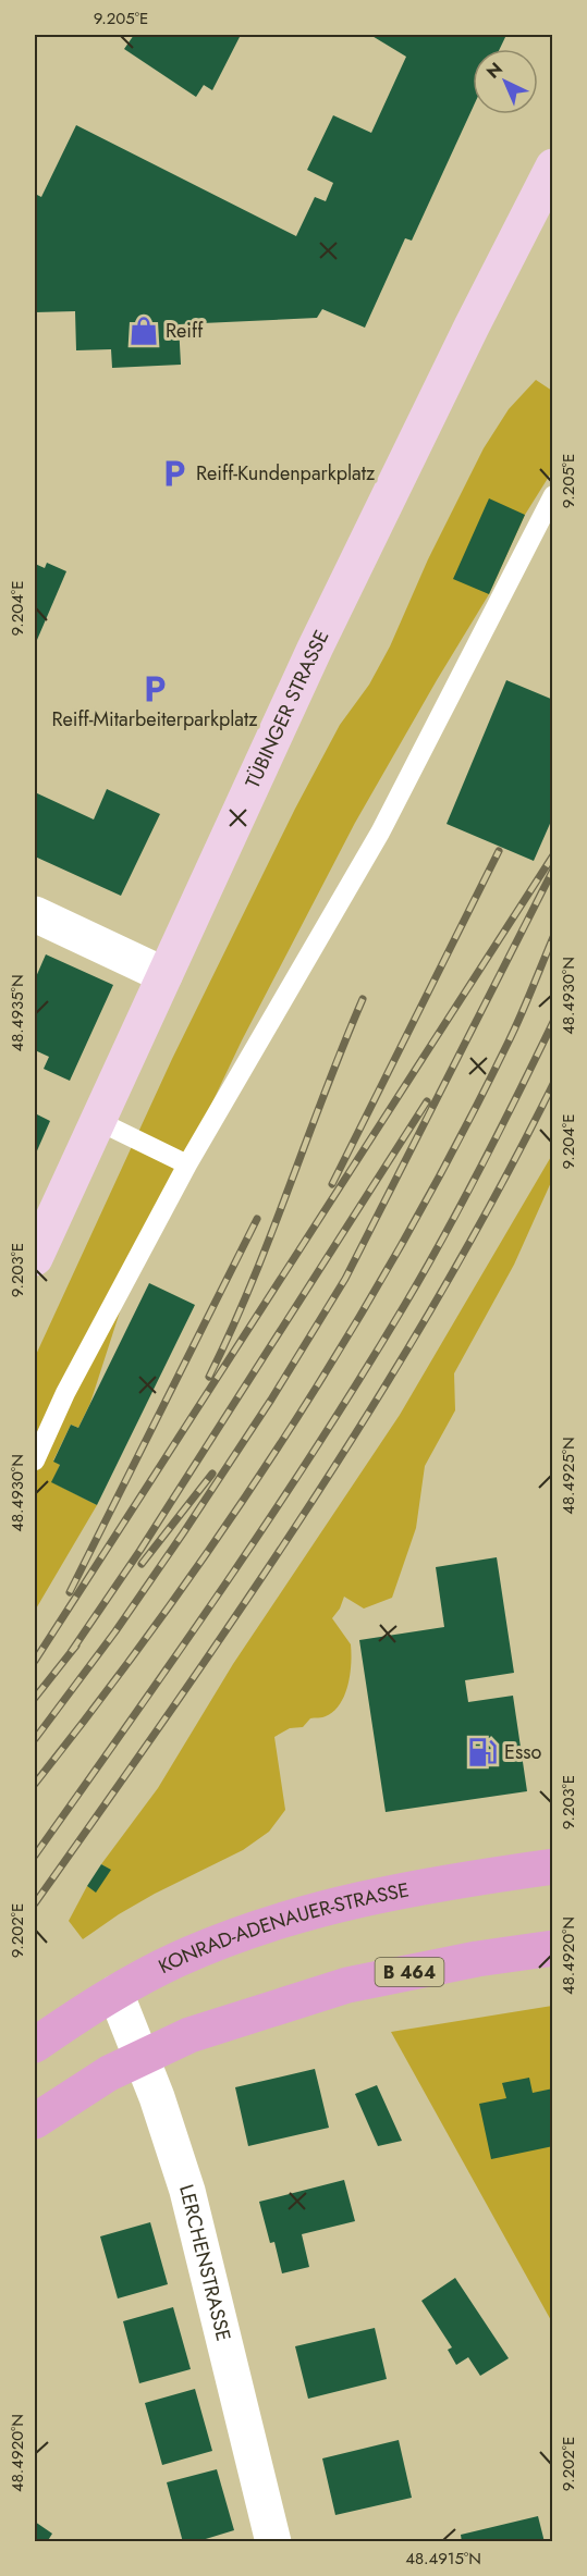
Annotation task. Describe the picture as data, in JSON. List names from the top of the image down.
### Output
{
  "streets": {
    "main road": ["KONRAD-ADENAUER-STRASSE", "B 464"],
    "street": ["TÜBINGER STRASSE", "LERCHENSTRASSE"]
  },
  "crossings": [
    ["KONRAD-ADENAUER-STRASSE", "LERCHENSTRASSE"],
    ["B 464", "LERCHENSTRASSE"]
  ],
  "places": {
    "shop": ["Reiff"],
    "parking": ["Reiff-Kundenparkplatz", "Reiff-Mitarbeiterparkplatz"],
    "fuel station": ["Esso"]
  },
  "north": "top left",
  "coordinates": [
    "9.205°E",
    "9.204°E",
    "48.4930°N",
    "48.4935°N",
    "9.203°E",
    "48.4925°N",
    "9.202°E",
    "48.4920°N",
    "48.4915°N"
  ]
}
